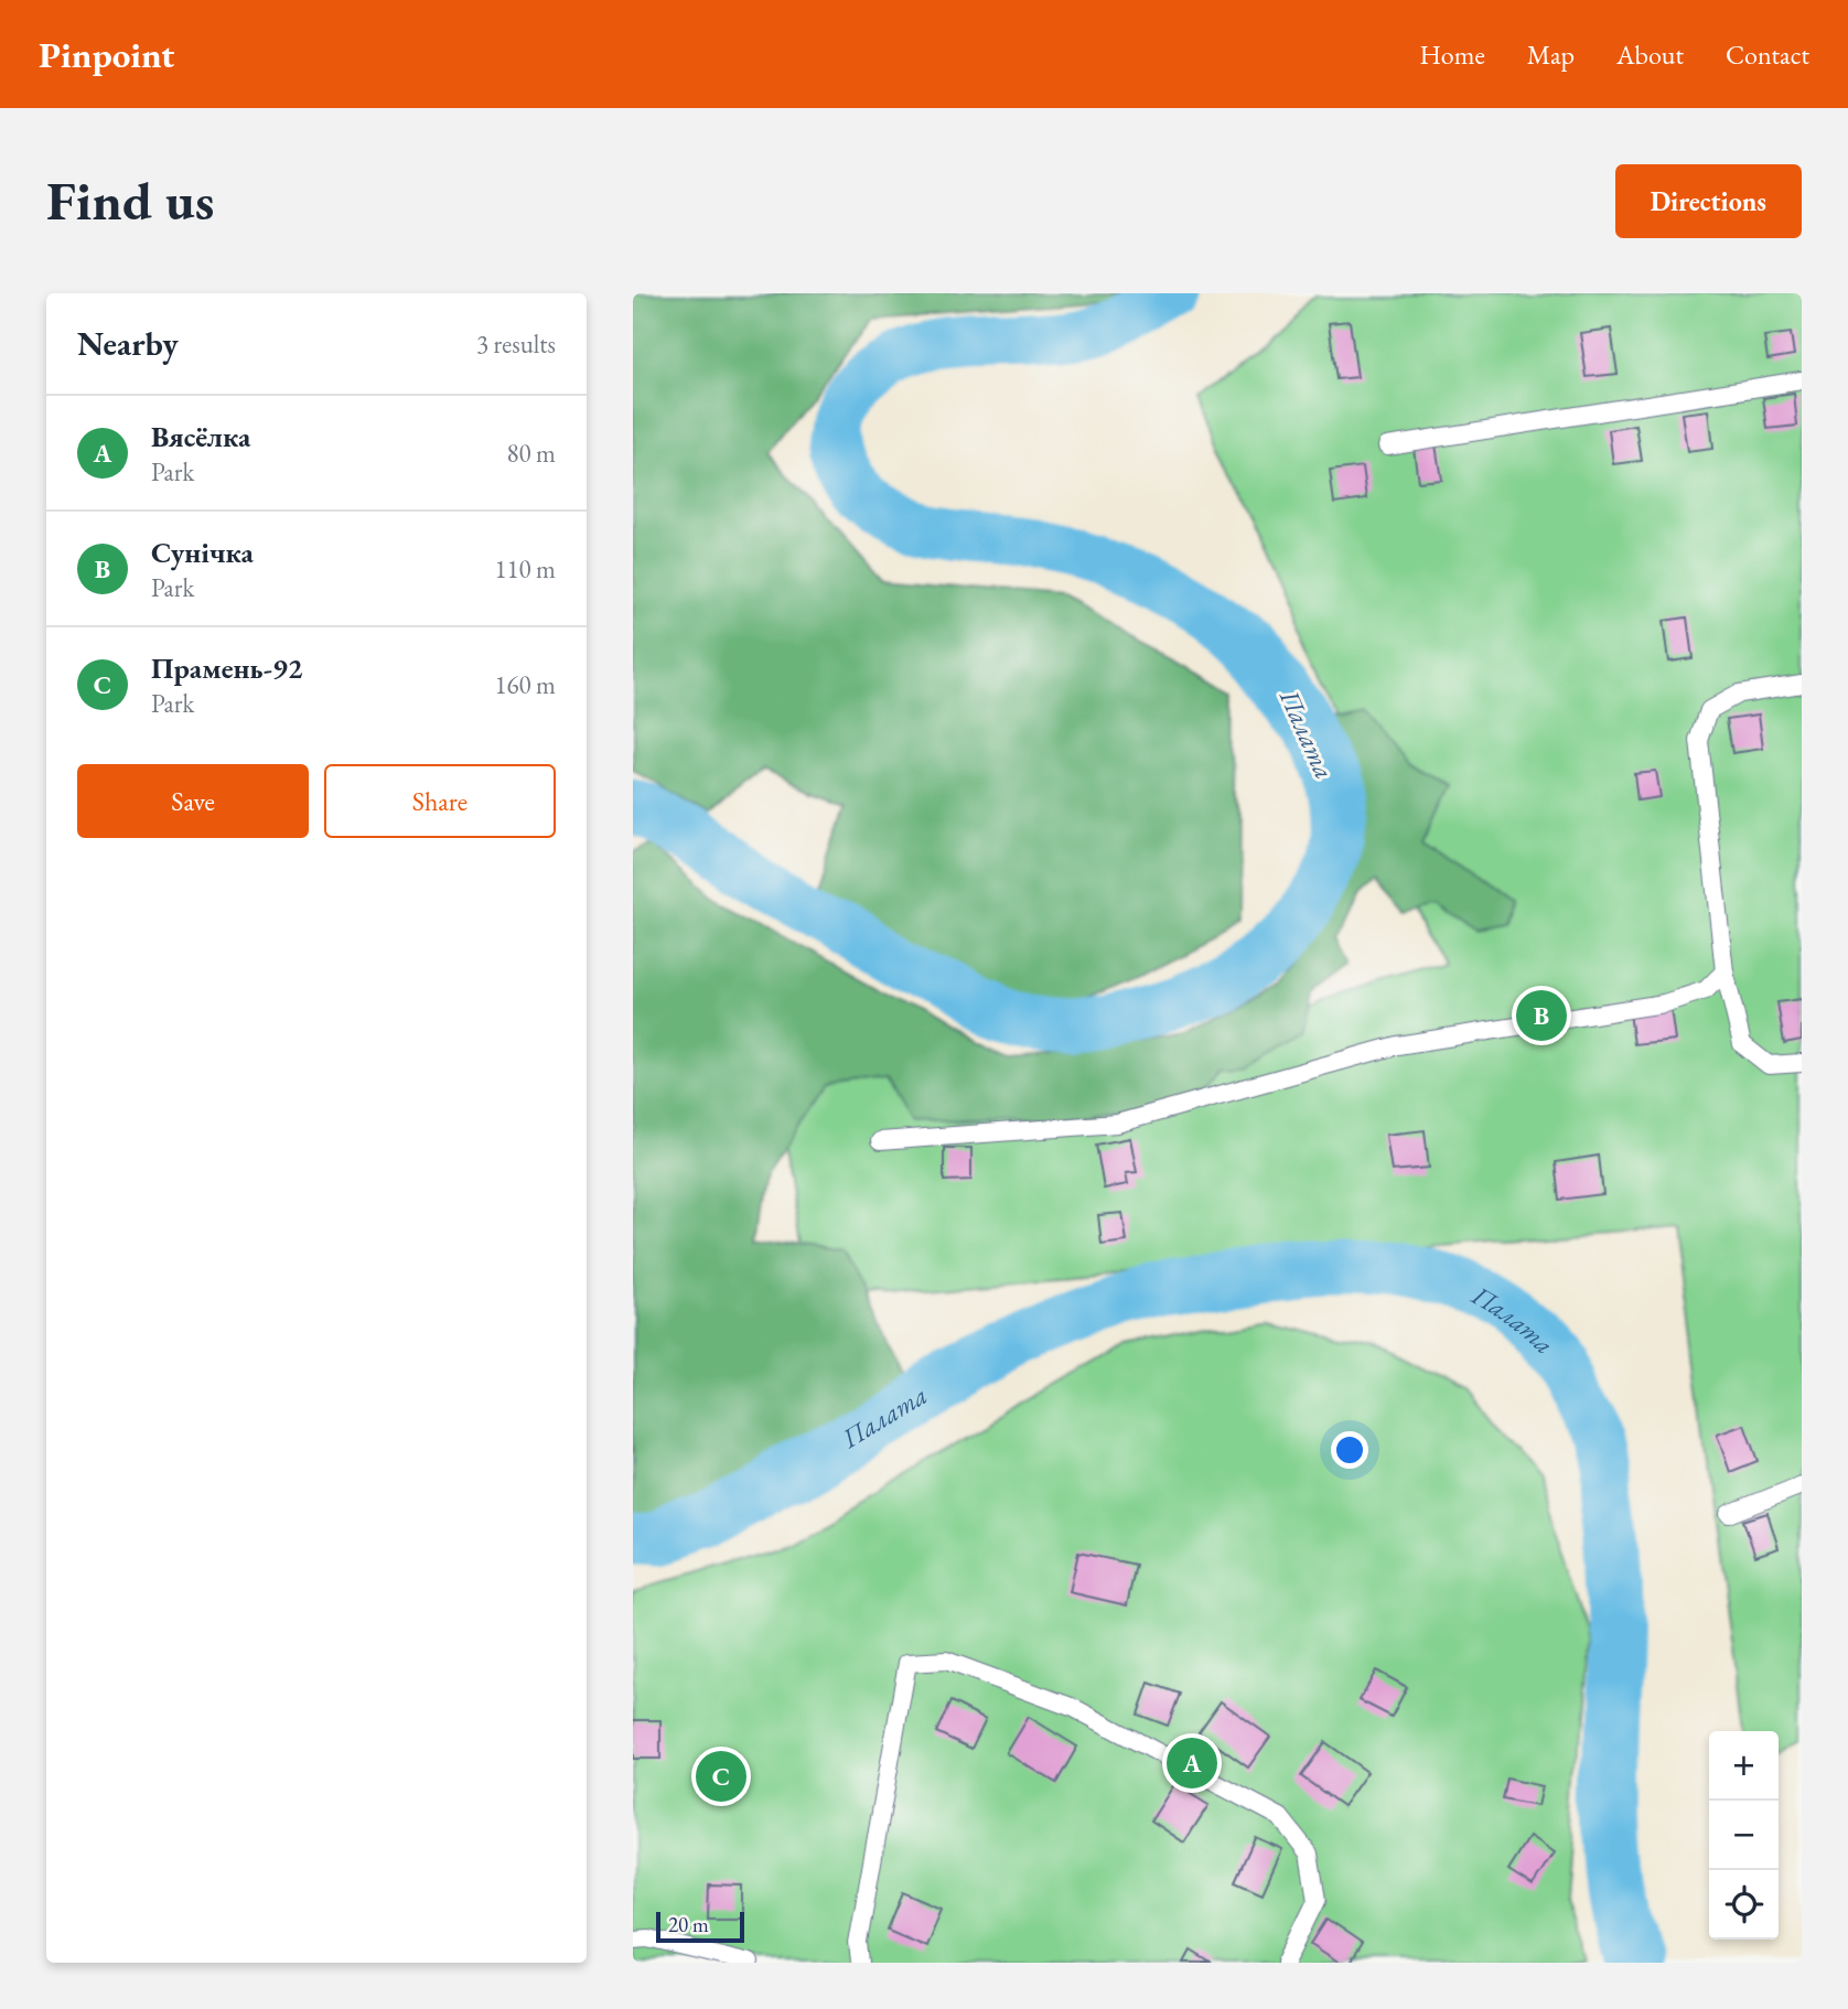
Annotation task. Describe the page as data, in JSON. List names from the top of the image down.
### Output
{
  "water": ["Палата"],
  "scale_bar": "20 m",
  "page": {
    "header": "Pinpoint",
    "nav": [
      "Home",
      "Map",
      "About",
      "Contact"
    ],
    "buttons": [
      "Directions",
      ["Save", "Share"]
    ],
    "title": "Find us",
    "heading": ["Nearby", "3 results"],
    "list": [
      {
        "mark": "A",
        "name": "Вясёлка",
        "note": "Park",
        "value": "80 m"
      },
      {
        "mark": "B",
        "name": "Сунічка",
        "note": "Park",
        "value": "110 m"
      },
      {
        "mark": "C",
        "name": "Прамень-92",
        "note": "Park",
        "value": "160 m"
      }
    ],
    "pins": ["B", "A", "C"],
    "map_buttons": ["+", "−"],
    "scale": "20 m"
  }
}
